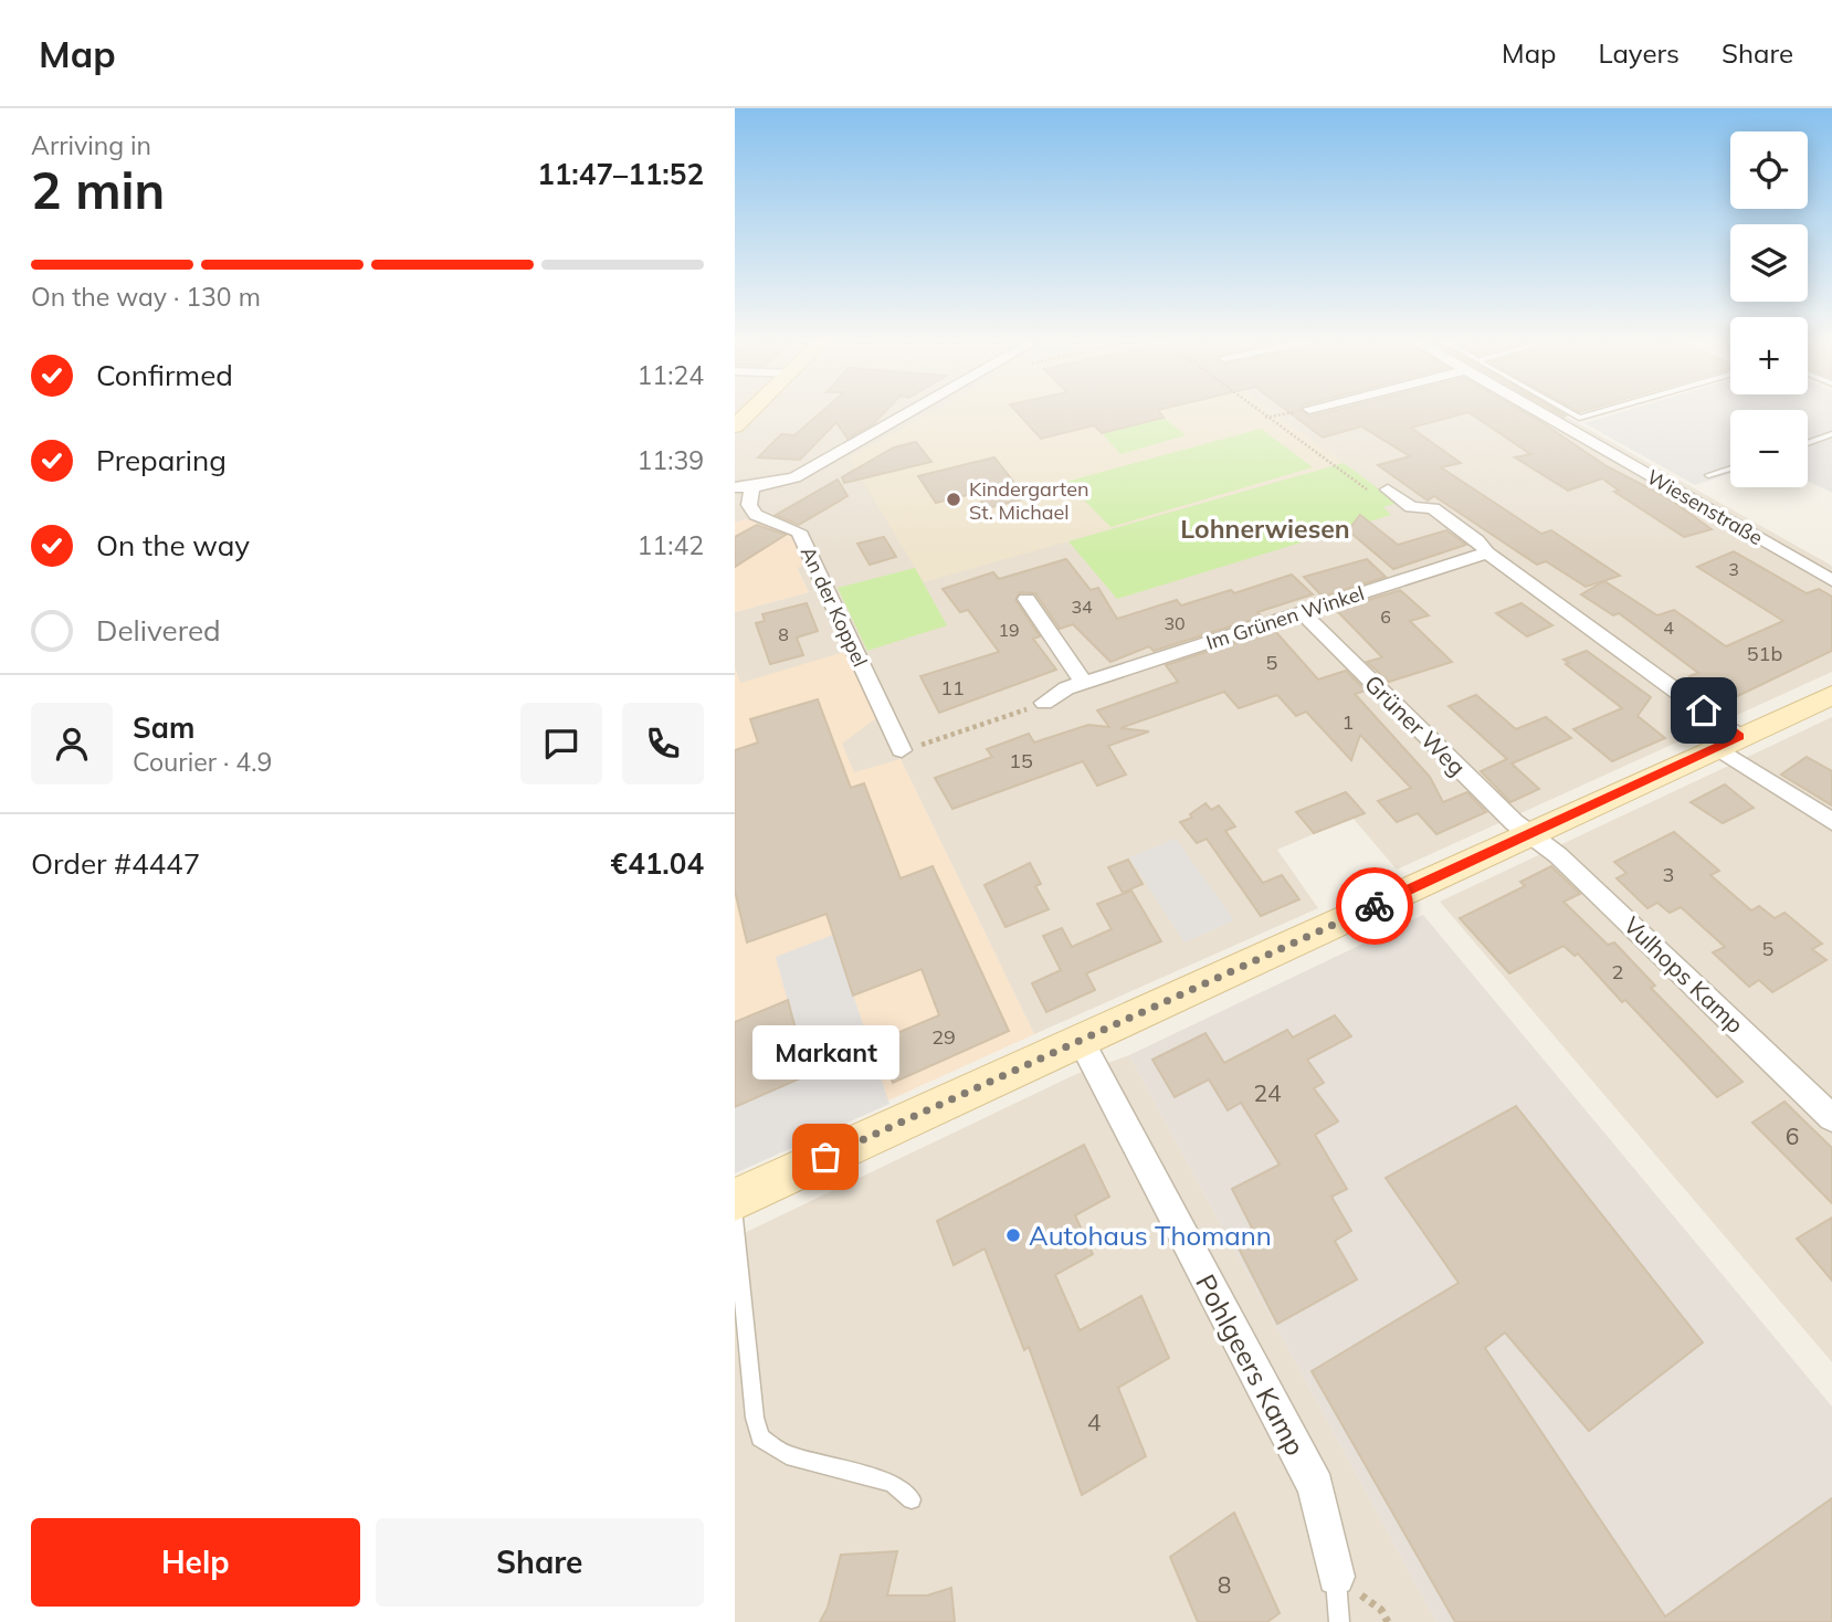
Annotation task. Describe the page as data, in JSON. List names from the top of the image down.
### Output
{
  "streets": {
    "street": [
      "Wiesenstraße",
      "An der Koppel",
      "Im Grünen Winkel",
      "Grüner Weg",
      "Vulhops Kamp",
      "Pohlgeers Kamp"
    ]
  },
  "crossings": [
    ["Im Grünen Winkel", "Grüner Weg"],
    ["Grüner Weg", "Vulhops Kamp"]
  ],
  "districts": ["Lohnerwiesen"],
  "places": ["Kindergarten St. Michael", "Markant", "Autohaus Thomann"],
  "house_numbers": [
    "3",
    "34",
    "6",
    "30",
    "4",
    "19",
    "8",
    "51b",
    "5",
    "11",
    "1",
    "15",
    "3",
    "5",
    "2",
    "29",
    "24",
    "6",
    "4",
    "8"
  ],
  "page": {
    "header": "Map",
    "nav": ["Map", "Layers", "Share"],
    "heading": ["2 min", "Arriving in", "11:47–11:52"],
    "panel": [
      "Sam",
      "Courier · 4.9",
      "Order #4447",
      "€41.04"
    ],
    "map_buttons": ["+", "−"],
    "bar": "On the way · 130 m",
    "list": [
      ["Confirmed", "11:24"],
      ["Preparing", "11:39"],
      ["On the way", "11:42"],
      "Delivered"
    ],
    "bubble": "Markant",
    "buttons": ["Help", "Share"]
  }
}
